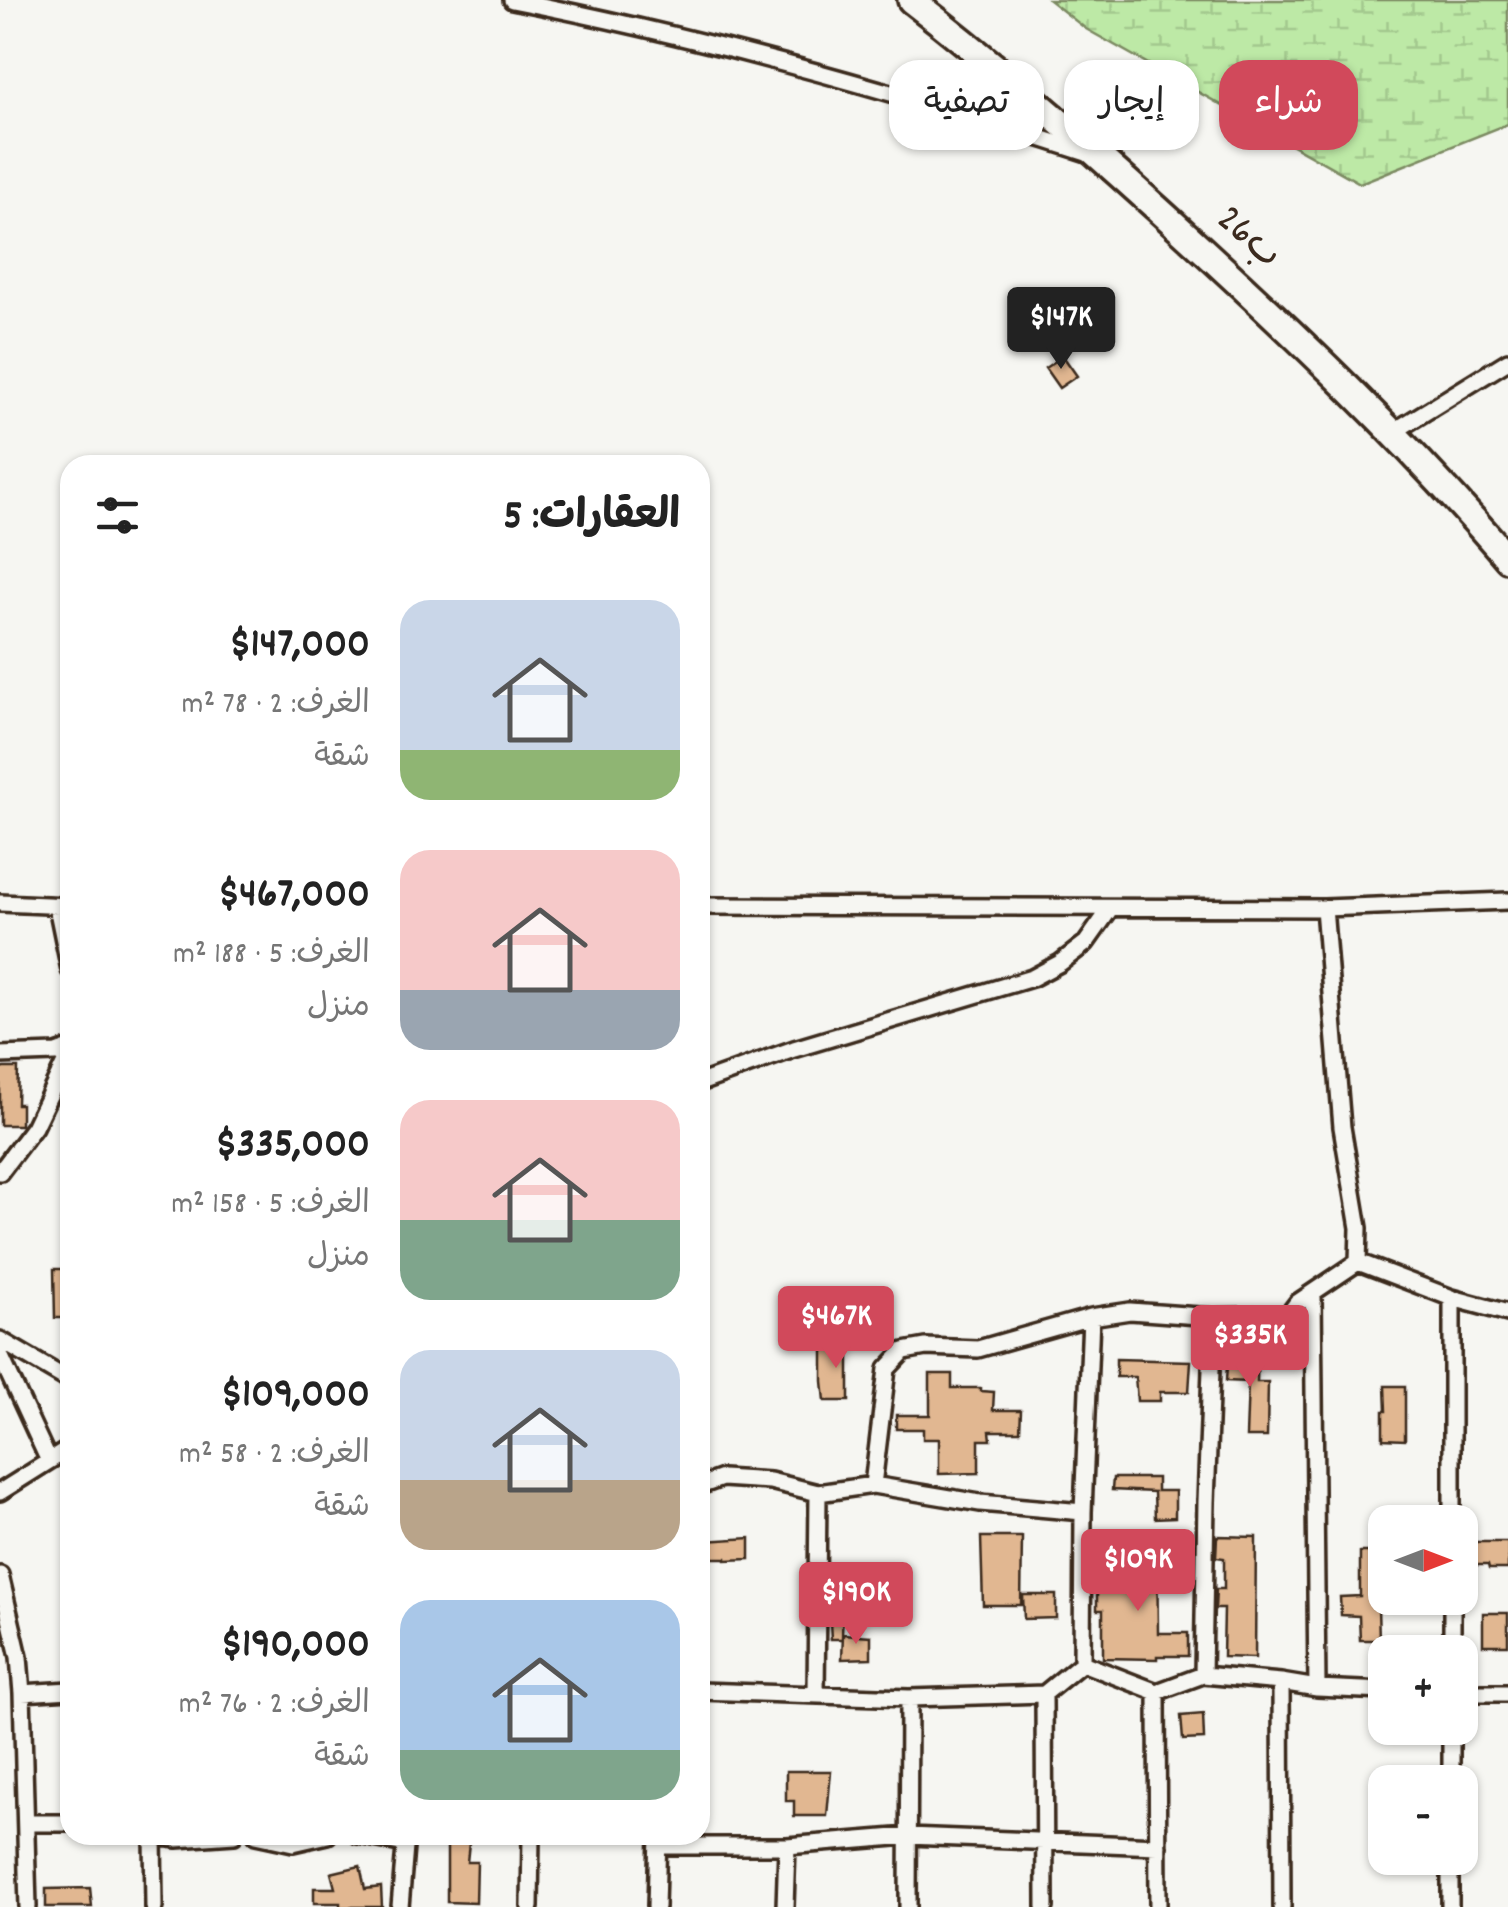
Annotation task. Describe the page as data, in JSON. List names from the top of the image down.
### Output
{
  "streets": {
    "highway": ["26ب"]
  },
  "north": "right",
  "page": {
    "chip": ["شراء", "إيجار", "تصفية"],
    "price": [
      "$147K",
      "$467K",
      "$335K",
      "$109K",
      "$190K"
    ],
    "heading": "العقارات: 5",
    "list": [
      {
        "name": "$147,000",
        "note": "الغرف: 2 · 78 m² · شقة"
      },
      {
        "name": "$467,000",
        "note": "الغرف: 5 · 188 m² · منزل"
      },
      {
        "name": "$335,000",
        "note": "الغرف: 5 · 158 m² · منزل"
      },
      {
        "name": "$109,000",
        "note": "الغرف: 2 · 58 m² · شقة"
      },
      {
        "name": "$190,000",
        "note": "الغرف: 2 · 76 m² · شقة"
      }
    ],
    "map_buttons": ["+", "−"]
  }
}
